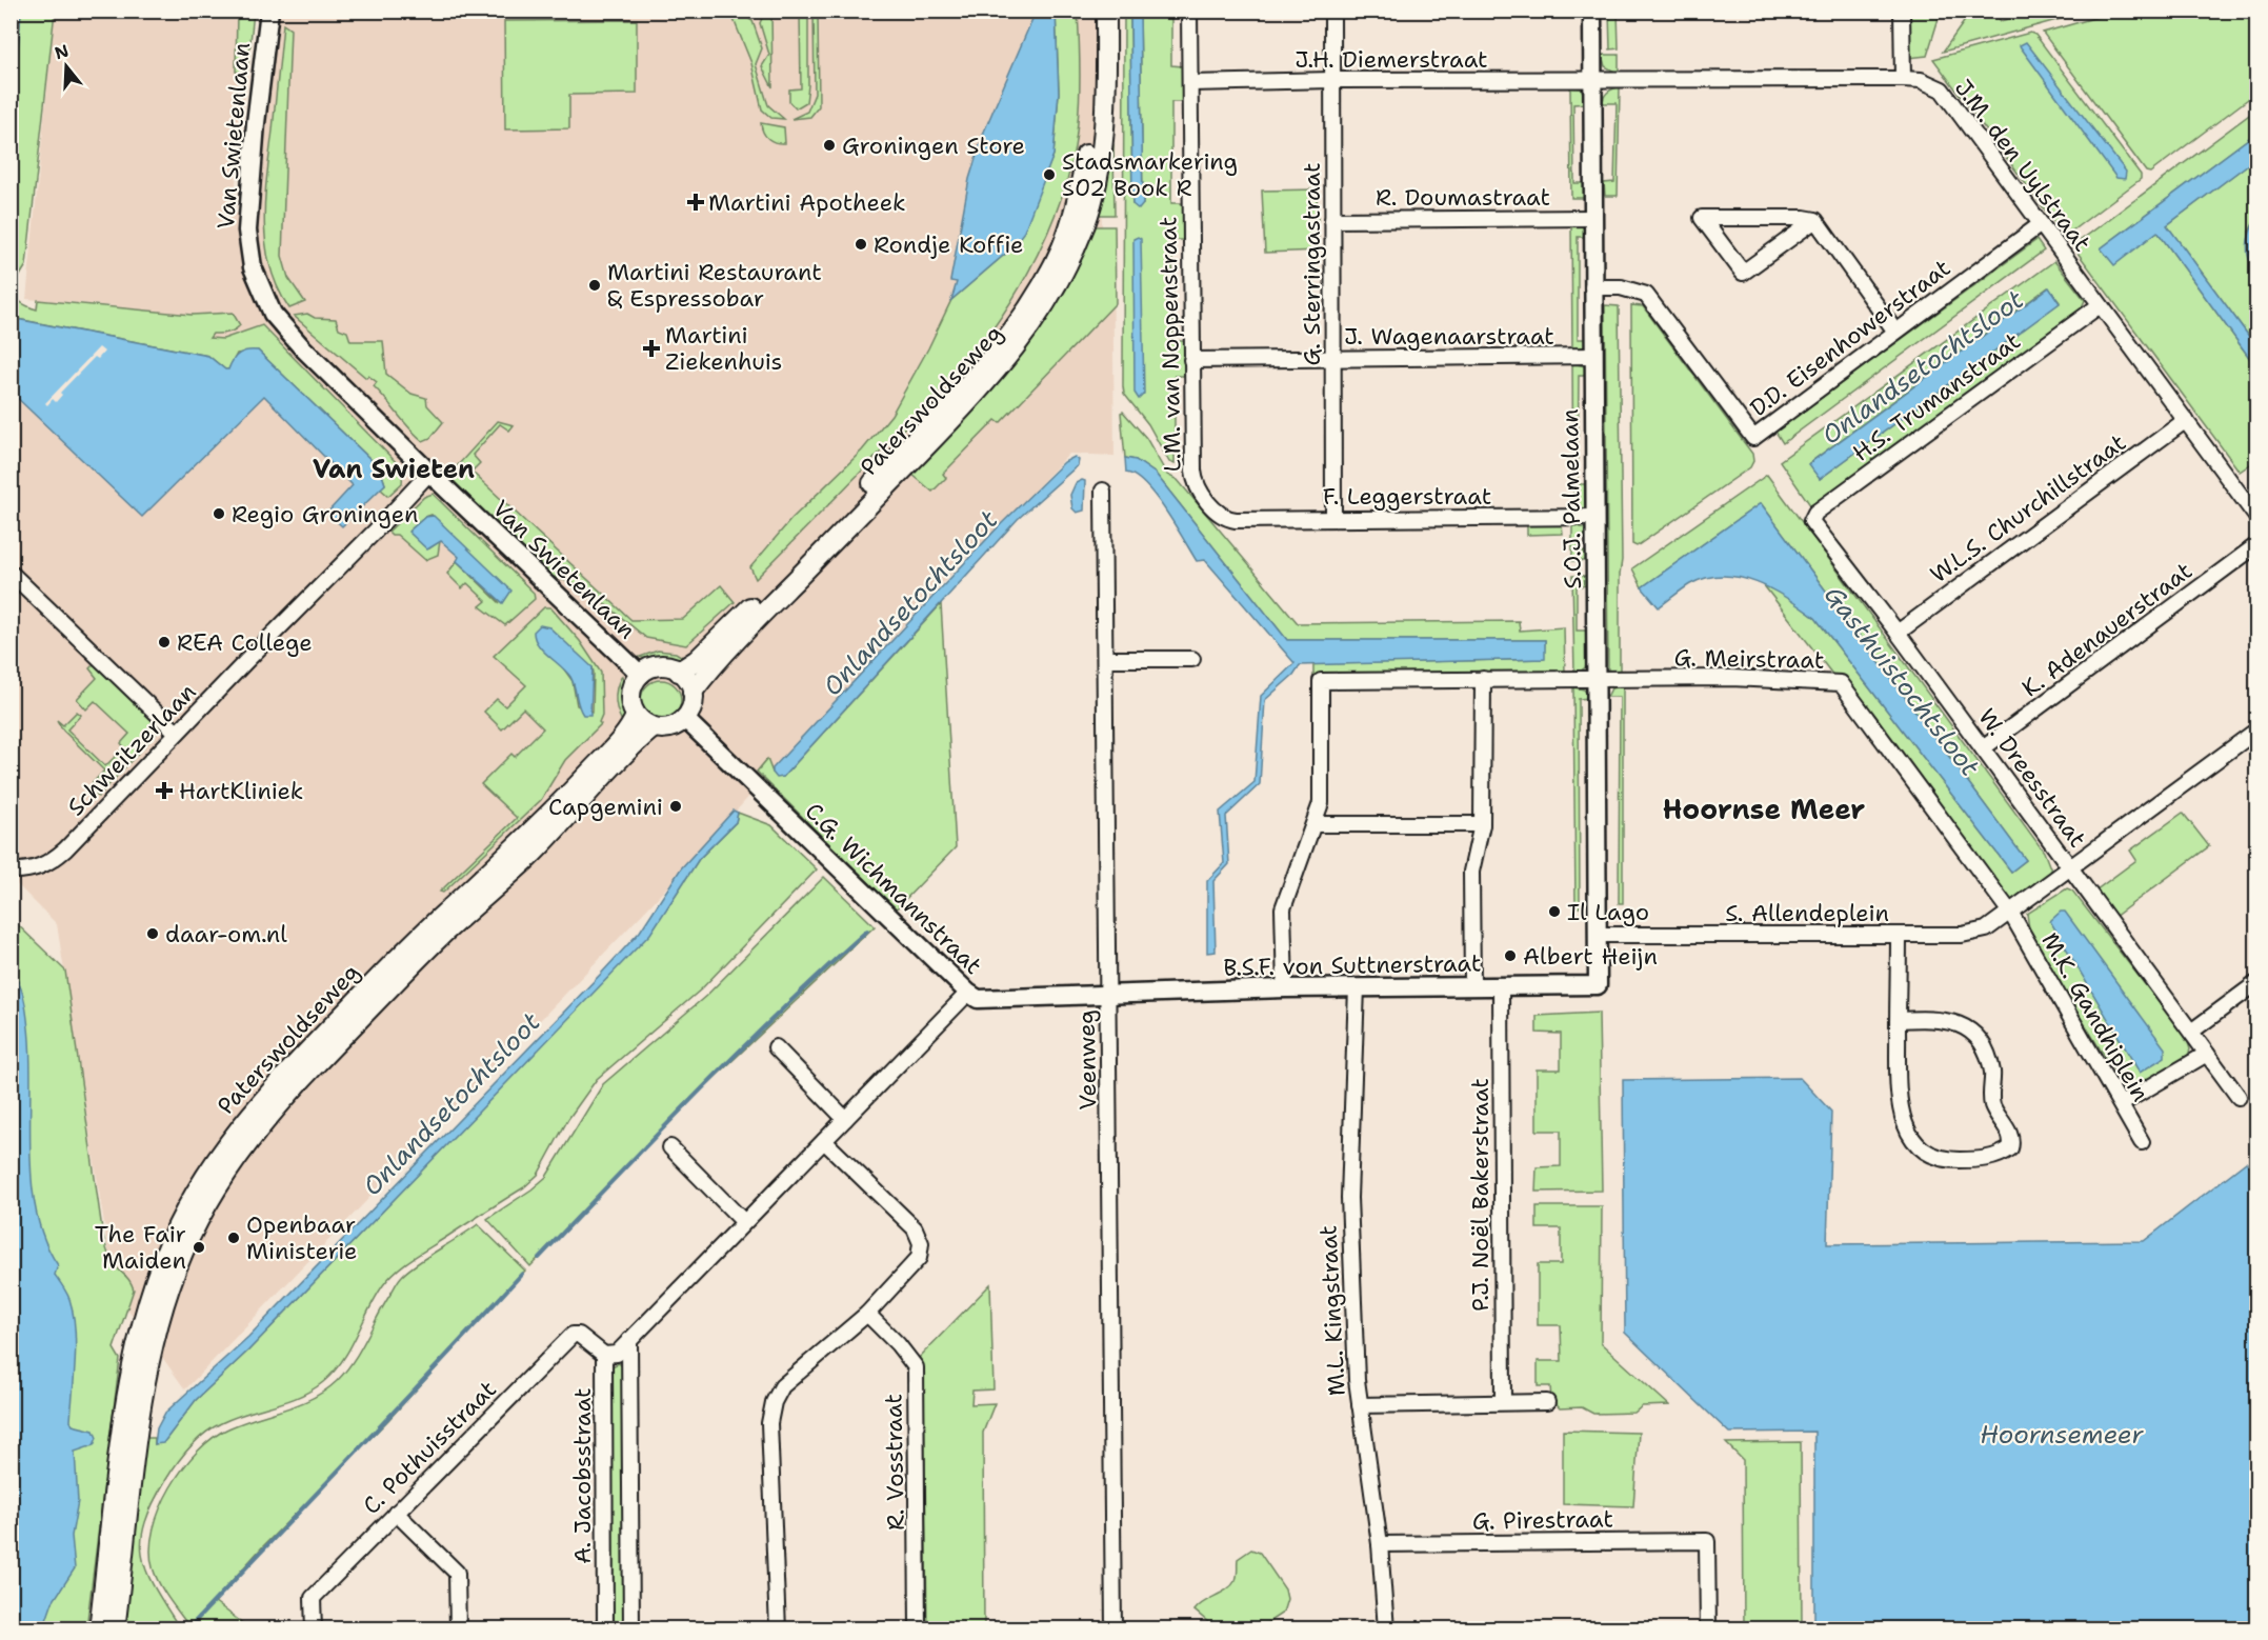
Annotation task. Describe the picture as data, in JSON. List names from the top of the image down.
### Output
{
  "streets": {
    "main road": ["Paterswoldseweg"],
    "street": [
      "J.H. Diemerstraat",
      "Van Swietenlaan",
      "J.M. den Uylstraat",
      "R. Doumastraat",
      "G. Sterringastraat",
      "J. Wagenaarstraat",
      "D.D. Eisenhowerstraat",
      "L.M. van Noppenstraat",
      "H.S. Trumanstraat",
      "F. Leggerstraat",
      "S.O.J. Palmelaan",
      "W.L.S. Churchillstraat",
      "K. Adenauerstraat",
      "G. Meirstraat",
      "Schweitzerlaan",
      "W. Dreesstraat",
      "C.G. Wichmannstraat",
      "S. Allendeplein",
      "B.S.F. von Suttnerstraat",
      "M.K. Gandhiplein",
      "Veenweg",
      "P.J. Noël Bakerstraat",
      "M.L. Kingstraat",
      "C. Pothuisstraat",
      "R. Vosstraat",
      "A. Jacobsstraat",
      "G. Pirestraat"
    ]
  },
  "crossings": [
    ["J.H. Diemerstraat", "J.M. den Uylstraat"],
    ["J.H. Diemerstraat", "G. Sterringastraat"],
    ["J.H. Diemerstraat", "L.M. van Noppenstraat"],
    ["J.H. Diemerstraat", "S.O.J. Palmelaan"],
    ["Van Swietenlaan", "Paterswoldseweg"],
    ["Van Swietenlaan", "Schweitzerlaan"],
    ["Van Swietenlaan", "C.G. Wichmannstraat"],
    ["J.M. den Uylstraat", "D.D. Eisenhowerstraat"],
    ["J.M. den Uylstraat", "H.S. Trumanstraat"],
    ["J.M. den Uylstraat", "S.O.J. Palmelaan"],
    ["J.M. den Uylstraat", "W.L.S. Churchillstraat"],
    ["R. Doumastraat", "G. Sterringastraat"],
    ["R. Doumastraat", "S.O.J. Palmelaan"],
    ["G. Sterringastraat", "J. Wagenaarstraat"],
    ["G. Sterringastraat", "F. Leggerstraat"],
    ["J. Wagenaarstraat", "L.M. van Noppenstraat"],
    ["J. Wagenaarstraat", "S.O.J. Palmelaan"],
    ["D.D. Eisenhowerstraat", "S.O.J. Palmelaan"],
    ["L.M. van Noppenstraat", "F. Leggerstraat"],
    ["H.S. Trumanstraat", "W. Dreesstraat"],
    ["Paterswoldseweg", "C.G. Wichmannstraat"],
    ["F. Leggerstraat", "S.O.J. Palmelaan"],
    ["S.O.J. Palmelaan", "G. Meirstraat"],
    ["S.O.J. Palmelaan", "S. Allendeplein"],
    ["S.O.J. Palmelaan", "B.S.F. von Suttnerstraat"],
    ["W.L.S. Churchillstraat", "W. Dreesstraat"],
    ["K. Adenauerstraat", "W. Dreesstraat"],
    ["G. Meirstraat", "S. Allendeplein"],
    ["G. Meirstraat", "M.K. Gandhiplein"],
    ["W. Dreesstraat", "S. Allendeplein"],
    ["C.G. Wichmannstraat", "B.S.F. von Suttnerstraat"],
    ["C.G. Wichmannstraat", "Veenweg"],
    ["C.G. Wichmannstraat", "A. Jacobsstraat"],
    ["S. Allendeplein", "M.K. Gandhiplein"],
    ["B.S.F. von Suttnerstraat", "Veenweg"],
    ["B.S.F. von Suttnerstraat", "P.J. Noël Bakerstraat"],
    ["B.S.F. von Suttnerstraat", "M.L. Kingstraat"],
    ["M.L. Kingstraat", "G. Pirestraat"],
    ["C. Pothuisstraat", "A. Jacobsstraat"]
  ],
  "districts": ["Van Swieten", "Hoornse Meer"],
  "water": ["Onlandsetochtsloot", "Gasthuistochtsloot", "Hoornsemeer"],
  "places": {
    "other": [
      "Groningen Store",
      "Stadsmarkering S02 Book R",
      "Rondje Koffie",
      "Martini Restaurant & Espressobar",
      "Regio Groningen",
      "REA College",
      "Capgemini",
      "Il Lago",
      "daar-om.nl",
      "Albert Heijn",
      "Openbaar Ministerie",
      "The Fair Maiden"
    ],
    "health": ["Martini Apotheek", "Martini Ziekenhuis", "HartKliniek"]
  },
  "north": "top"
}
